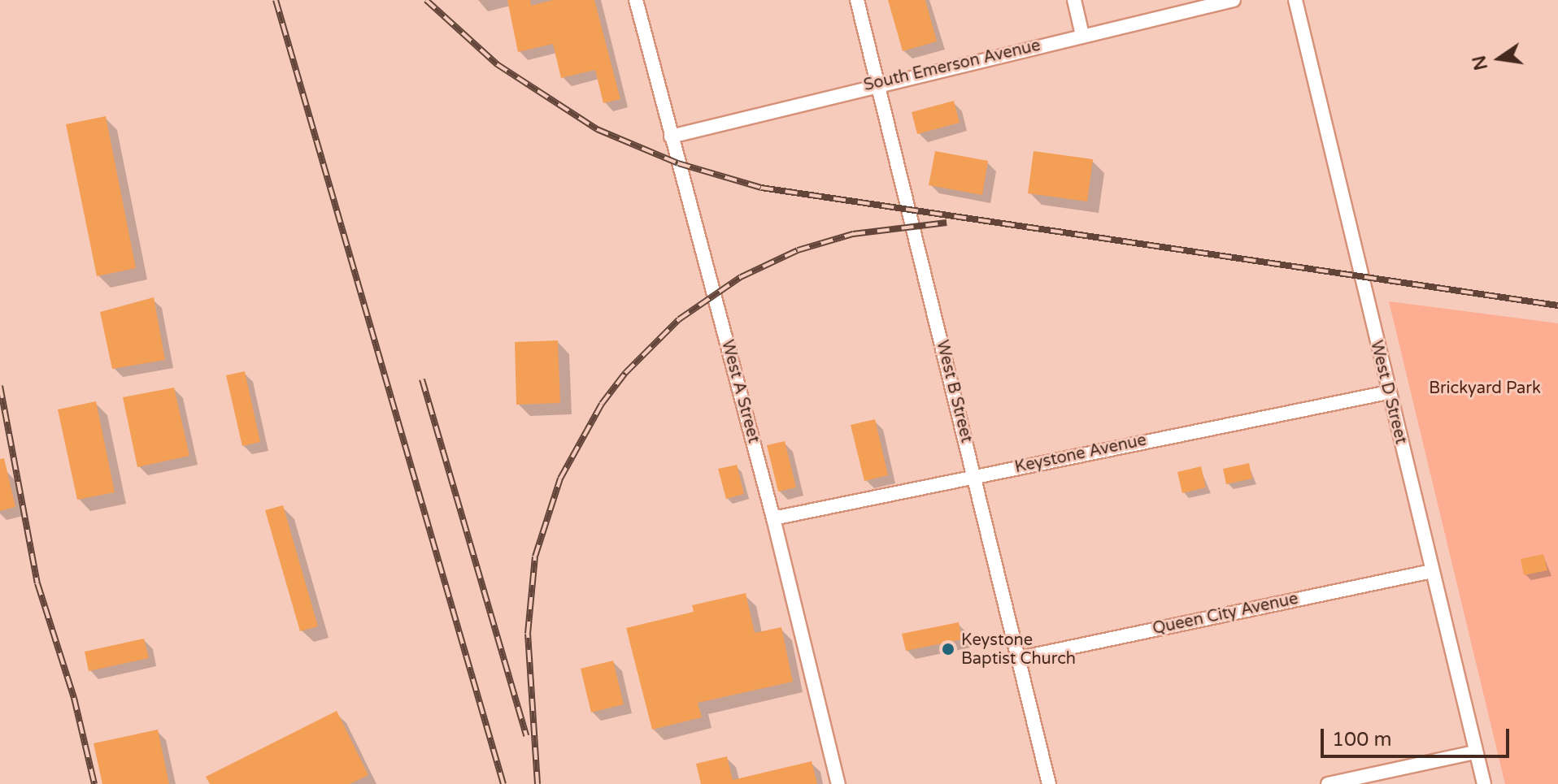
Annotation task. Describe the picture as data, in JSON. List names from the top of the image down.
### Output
{
  "streets": {
    "street": [
      "South Emerson Avenue",
      "West A Street",
      "West B Street",
      "West D Street",
      "Keystone Avenue",
      "Queen City Avenue"
    ]
  },
  "crossings": [
    ["South Emerson Avenue", "West A Street"],
    ["South Emerson Avenue", "West B Street"],
    ["West A Street", "Keystone Avenue"],
    ["West B Street", "Keystone Avenue"],
    ["West B Street", "Queen City Avenue"],
    ["West D Street", "Keystone Avenue"],
    ["West D Street", "Queen City Avenue"]
  ],
  "parks": ["Brickyard Park"],
  "places": ["Keystone Baptist Church"],
  "scale_bar": "100 m",
  "north": "left"
}
